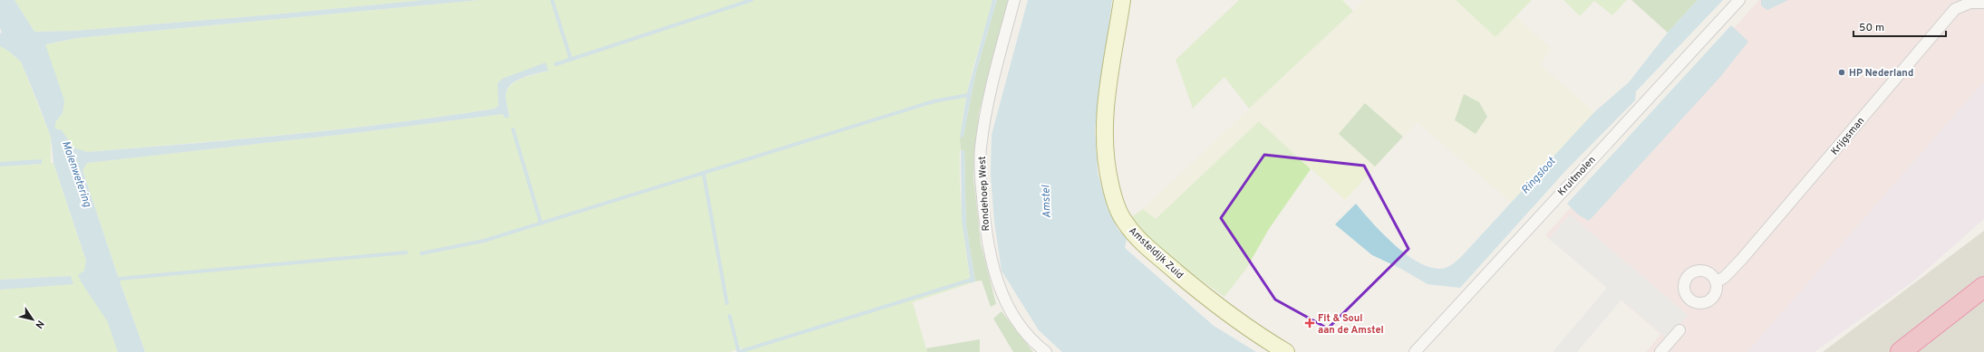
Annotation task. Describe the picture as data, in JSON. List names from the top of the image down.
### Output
{
  "streets": {
    "street": [
      "Krijgsman",
      "Kruitmolen",
      "Rondehoep West",
      "Amsteldijk Zuid"
    ]
  },
  "water": ["Molenwetering", "Ringsloot", "Amstel"],
  "places": {
    "other": ["HP Nederland"],
    "health": ["Fit & Soul aan de Amstel"]
  },
  "scale_bar": "50 m",
  "north": "bottom right"
}
